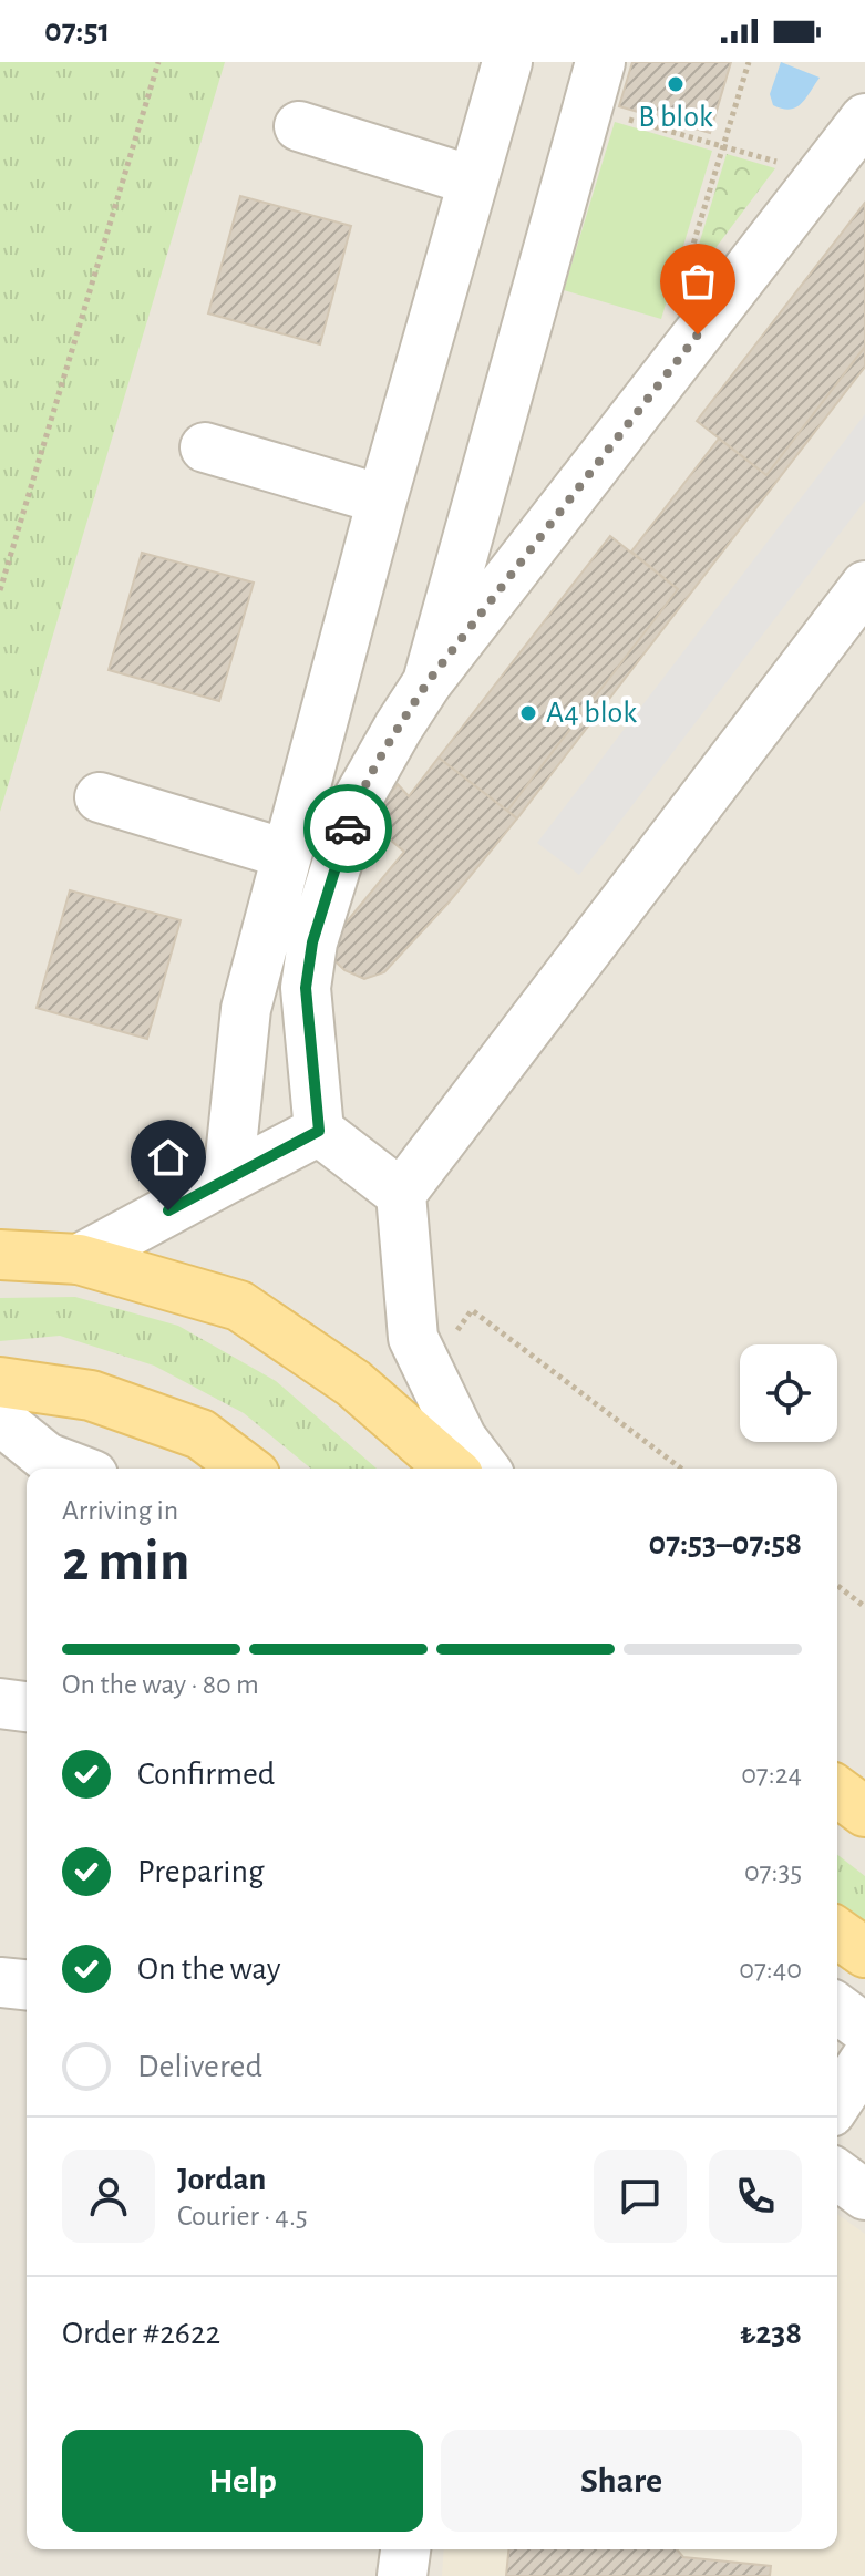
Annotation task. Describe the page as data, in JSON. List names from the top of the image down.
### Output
{
  "places": ["B blok", "A4 blok"],
  "page": {
    "status": "07:51",
    "heading": ["2 min", "Arriving in", "07:53–07:58"],
    "panel": [
      "Jordan",
      "Courier · 4.5",
      "Order #2622",
      "₺238"
    ],
    "bar": "On the way · 80 m",
    "list": [
      ["Confirmed", "07:24"],
      ["Preparing", "07:35"],
      ["On the way", "07:40"],
      "Delivered"
    ],
    "buttons": ["Help", "Share"]
  }
}
